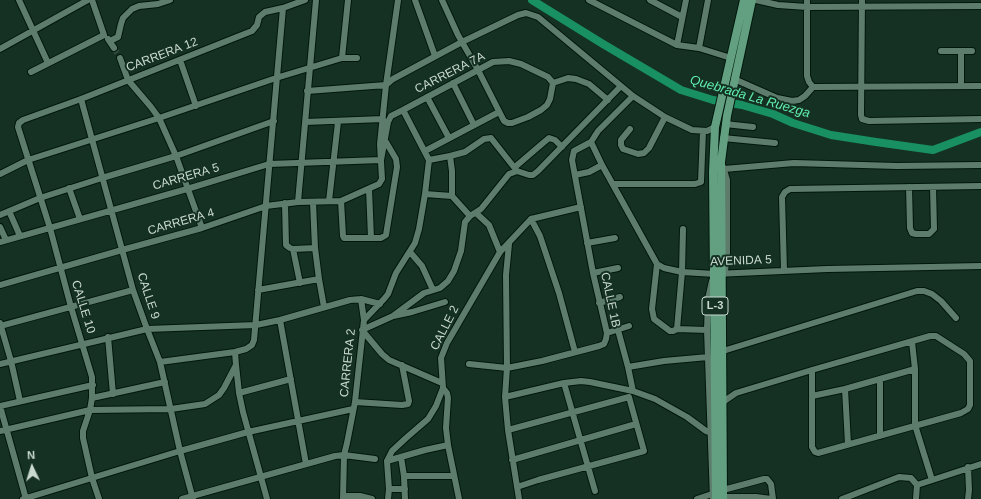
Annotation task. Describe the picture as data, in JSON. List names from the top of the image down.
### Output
{
  "streets": {
    "main road": ["L-3"],
    "street": [
      "CARRERA 12",
      "CARRERA 7A",
      "CARRERA 5",
      "CARRERA 4",
      "AVENIDA 5",
      "CALLE 9",
      "CALLE 1B",
      "CALLE 10",
      "CALLE 2",
      "CARRERA 2"
    ]
  },
  "crossings": [
    ["CARRERA 12", "CALLE 9"],
    ["CARRERA 12", "CALLE 10"],
    ["CARRERA 7A", "CARRERA 5"],
    ["CARRERA 7A", "CARRERA 2"],
    ["CARRERA 5", "CALLE 9"],
    ["CARRERA 5", "CALLE 10"],
    ["CARRERA 4", "CALLE 9"],
    ["CARRERA 4", "CALLE 10"],
    ["AVENIDA 5", "L-3"]
  ],
  "water": ["Quebrada La Ruezga"],
  "north": "top"
}
